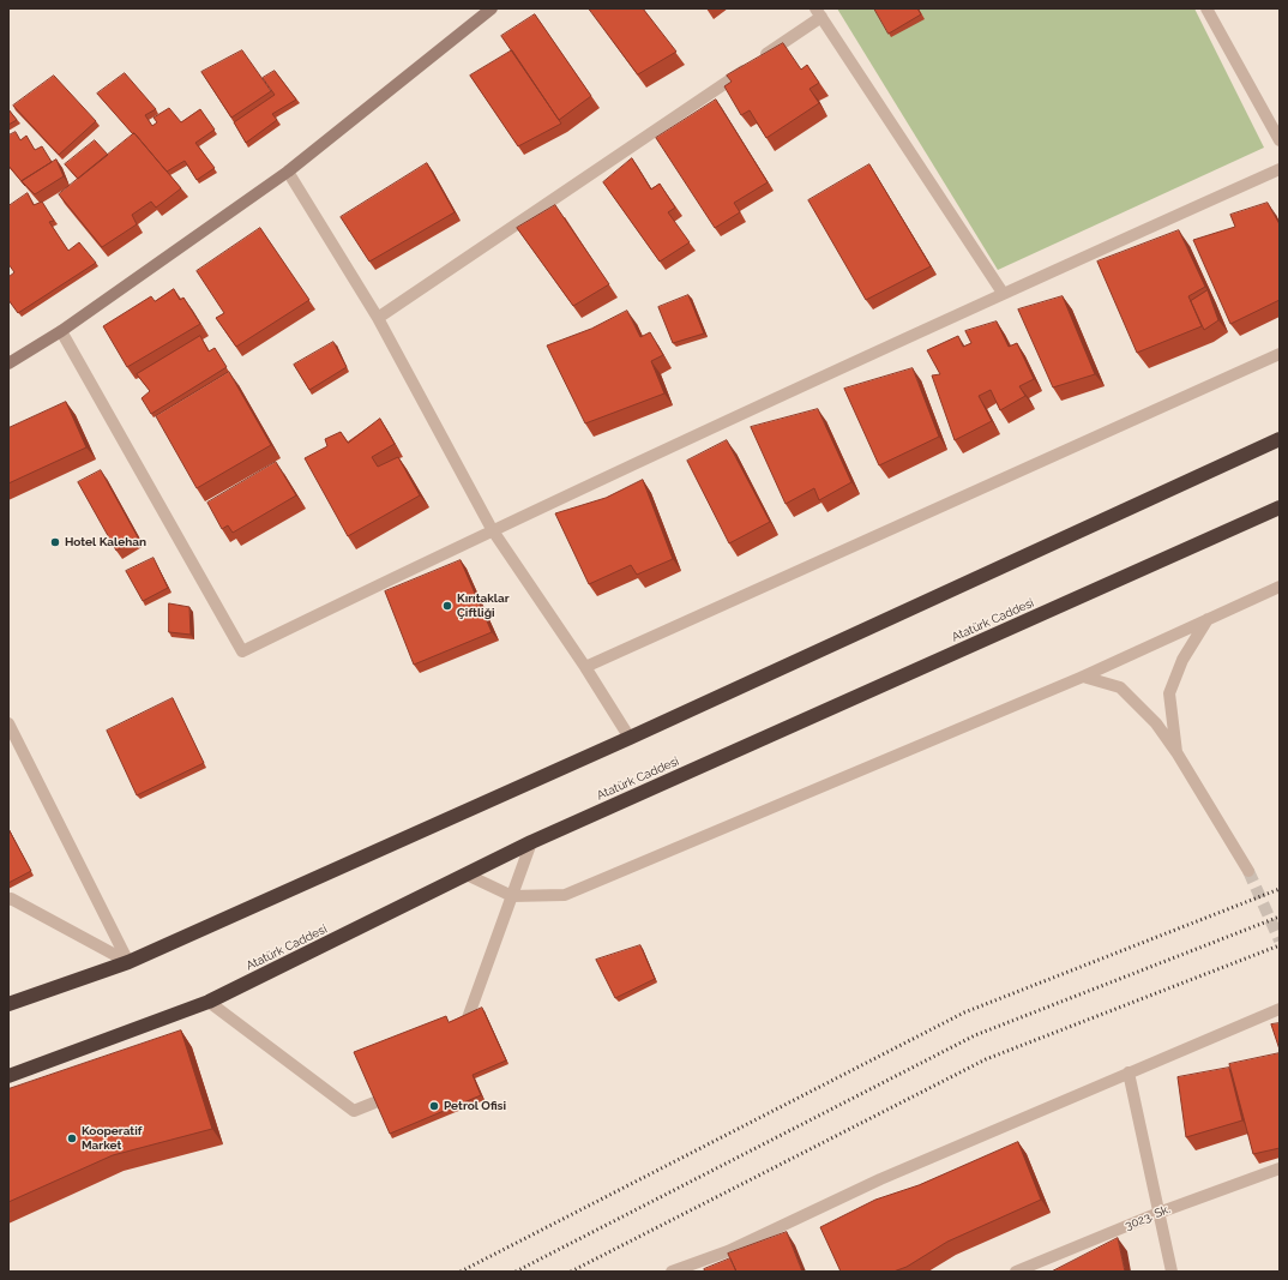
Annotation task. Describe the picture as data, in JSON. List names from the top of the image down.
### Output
{
  "streets": {
    "highway": ["Atatürk Caddesi"],
    "street": ["3023. Sk."]
  },
  "places": [
    "Hotel Kalehan",
    "Kırıtaklar Çiftliği",
    "Petrol Ofisi",
    "Kooperatif Market"
  ]
}
